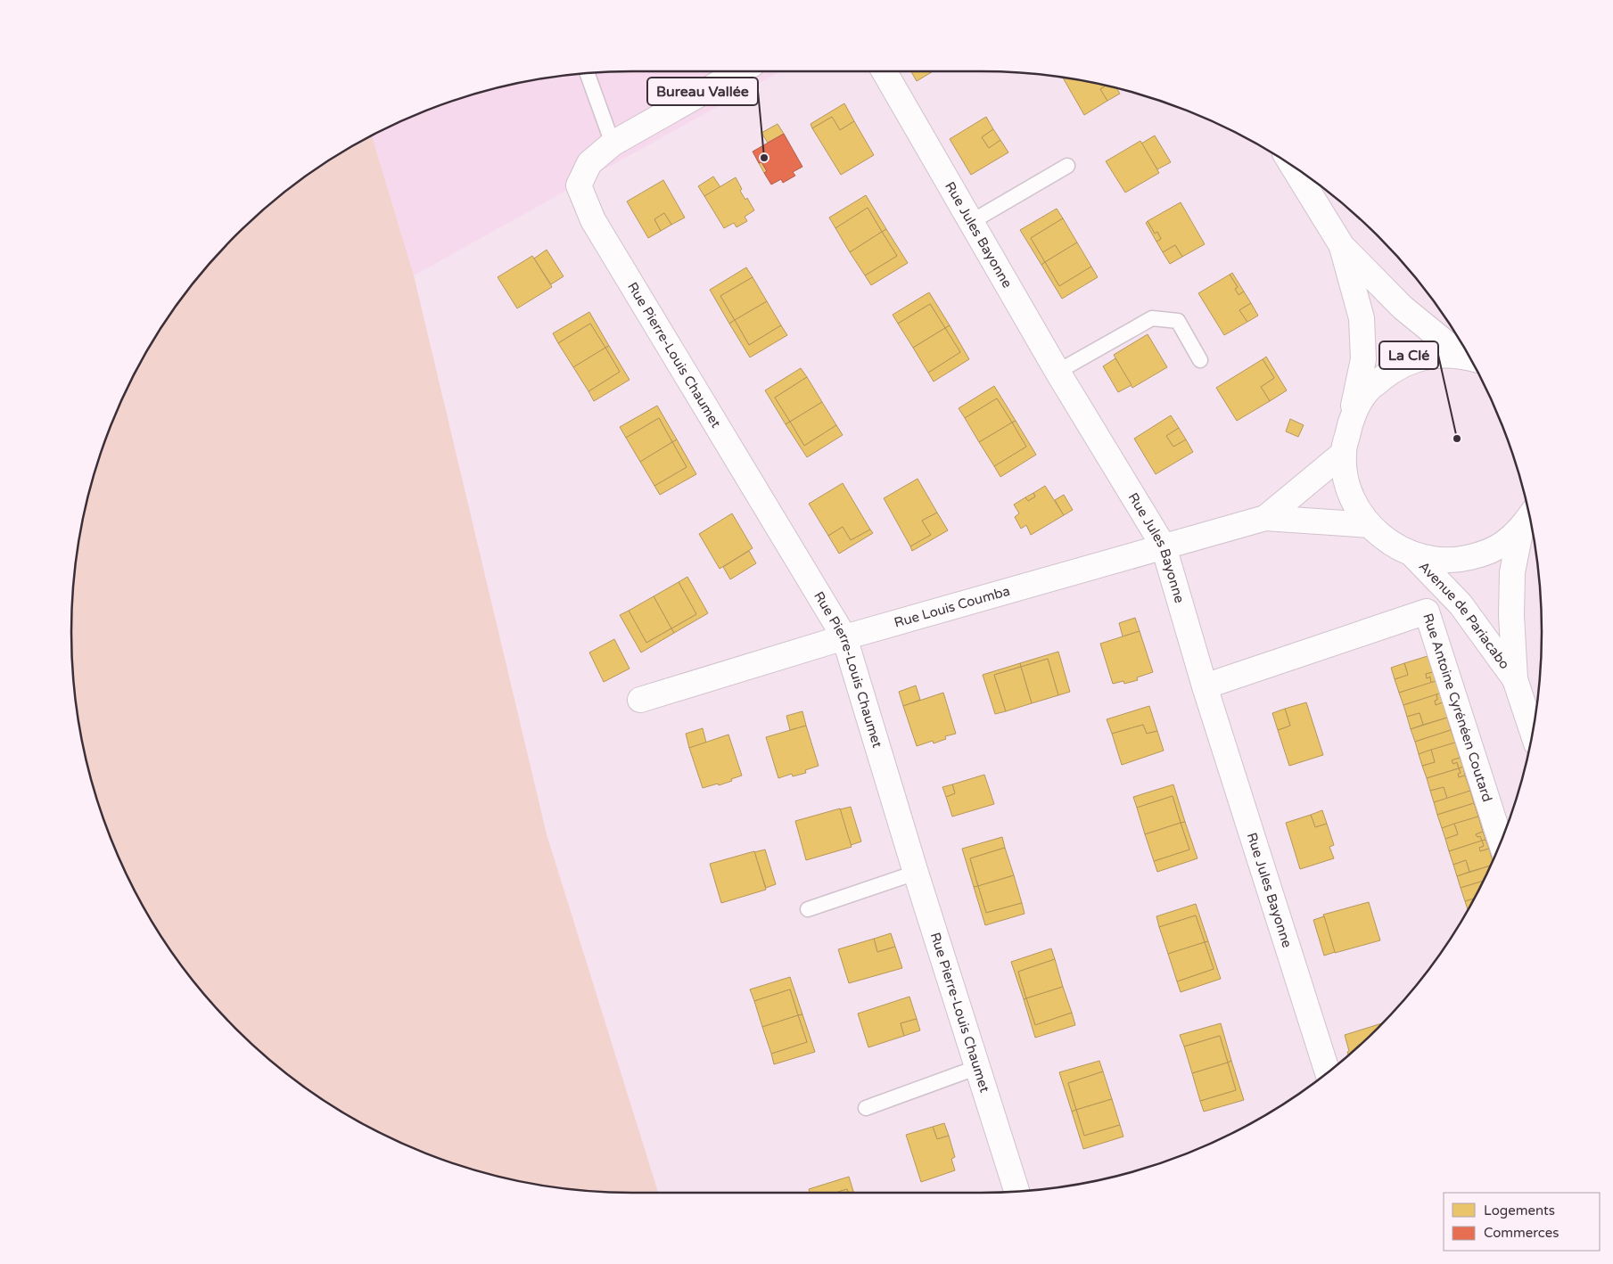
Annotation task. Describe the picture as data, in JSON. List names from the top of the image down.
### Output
{
  "streets": {
    "street": [
      "Rue Jules Bayonne",
      "Rue Pierre-Louis Chaumet",
      "Rue Louis Coumba",
      "Avenue de Pariacabo",
      "Rue Antoine Cyrénéen Coutard"
    ]
  },
  "crossings": [
    ["Rue Jules Bayonne", "Rue Louis Coumba"],
    ["Rue Jules Bayonne", "Rue Antoine Cyrénéen Coutard"],
    ["Rue Pierre-Louis Chaumet", "Rue Louis Coumba"]
  ],
  "places": ["Bureau Vallée", "La Clé"],
  "legend": ["Logements", "Commerces"]
}
